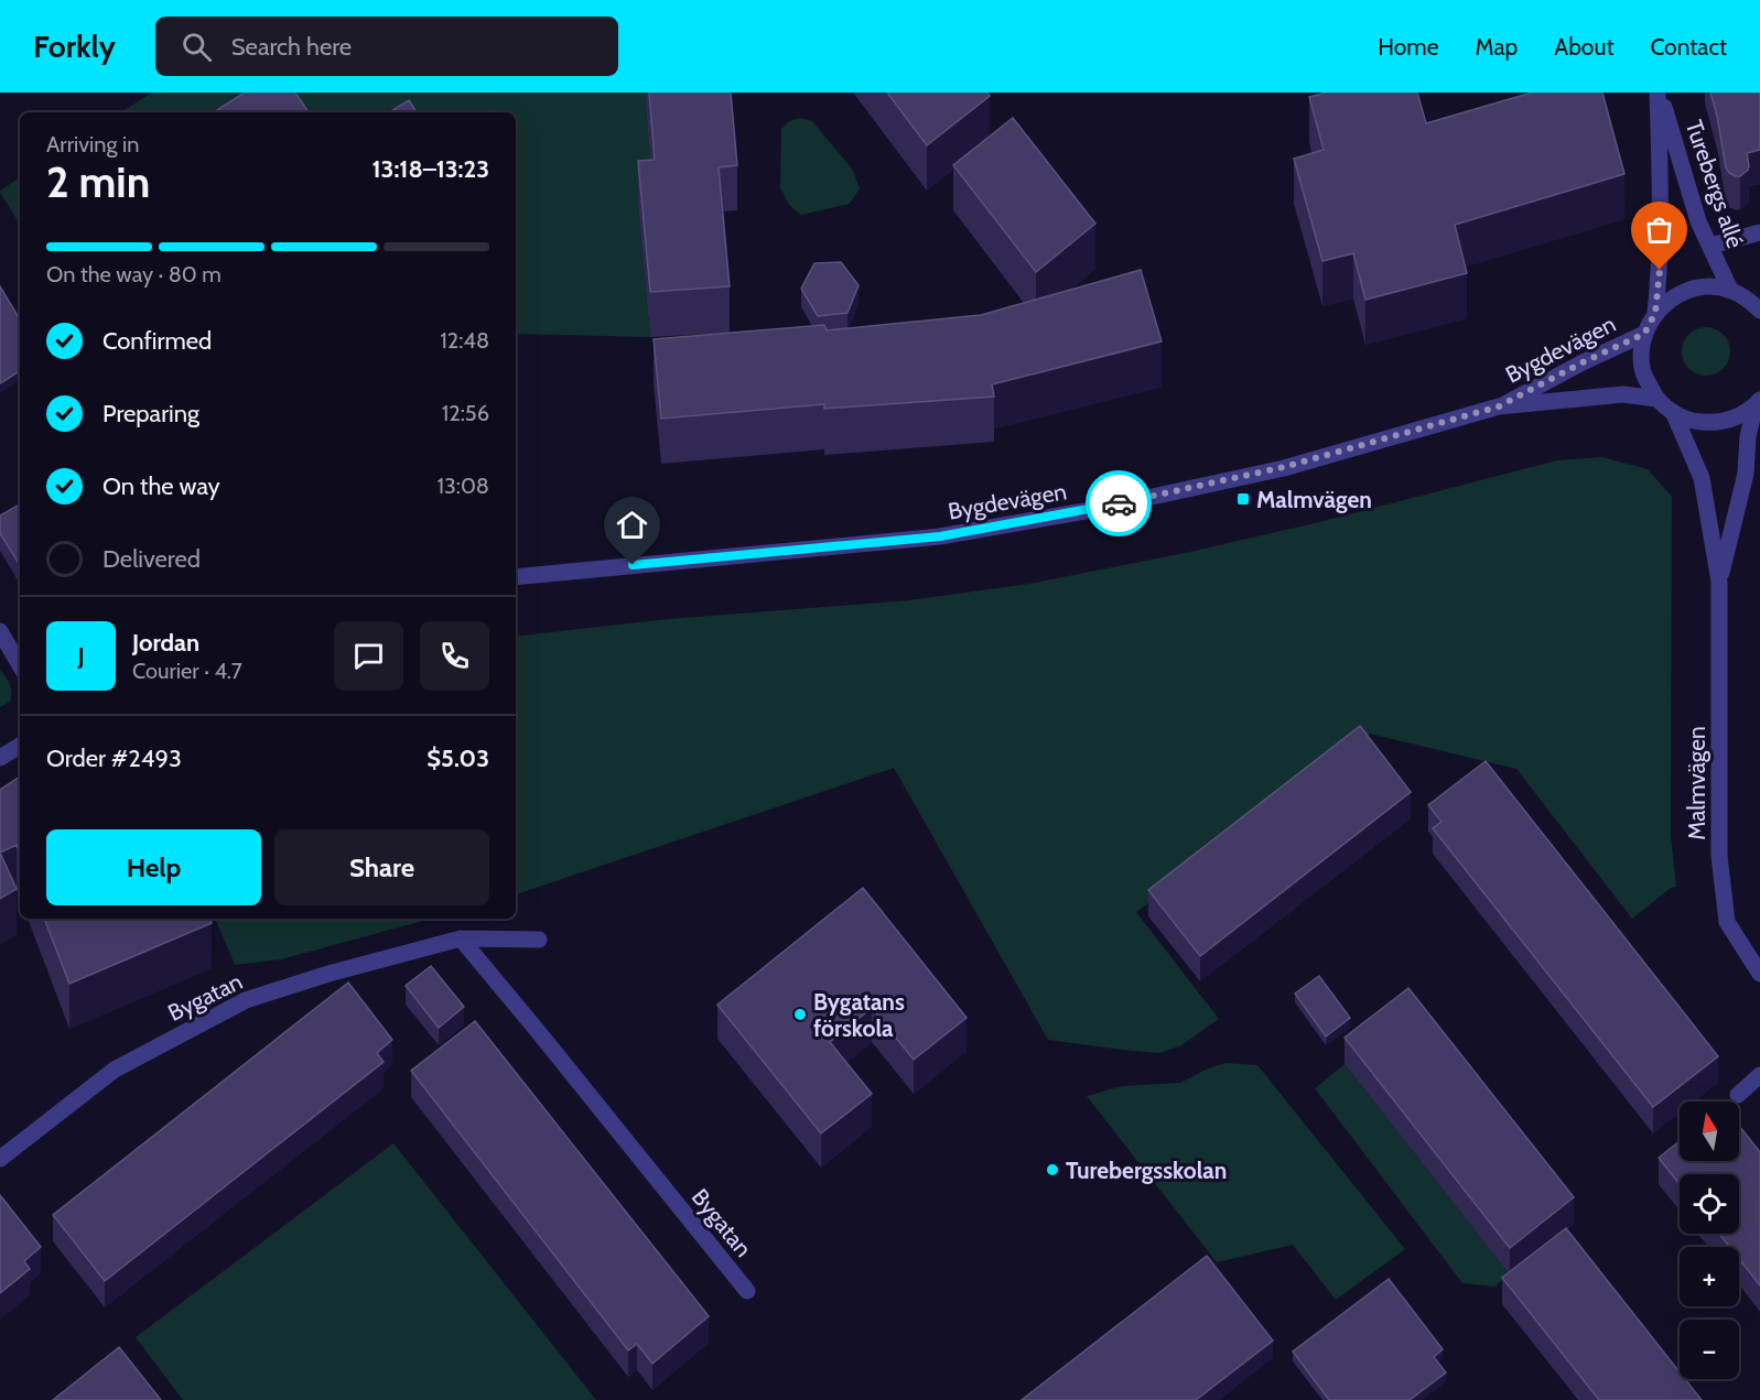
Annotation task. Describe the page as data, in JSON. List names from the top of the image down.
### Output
{
  "streets": {
    "street": [
      "Turebergs allé",
      "Bygdevägen",
      "Malmvägen",
      "Bygatan"
    ]
  },
  "places": {
    "transit": ["Malmvägen"],
    "other": ["Bygatans förskola", "Turebergsskolan"]
  },
  "north": "top",
  "page": {
    "header": "Forkly",
    "search": "Search here",
    "nav": [
      "Home",
      "Map",
      "About",
      "Contact"
    ],
    "heading": ["2 min", "Arriving in", "13:18–13:23"],
    "panel": [
      "Jordan",
      "Courier · 4.7",
      "Order #2493",
      "$5.03"
    ],
    "bar": "On the way · 80 m",
    "list": [
      ["Confirmed", "12:48"],
      ["Preparing", "12:56"],
      ["On the way", "13:08"],
      "Delivered"
    ],
    "round": "J",
    "buttons": ["Help", "Share"],
    "map_buttons": ["+", "−"]
  }
}
